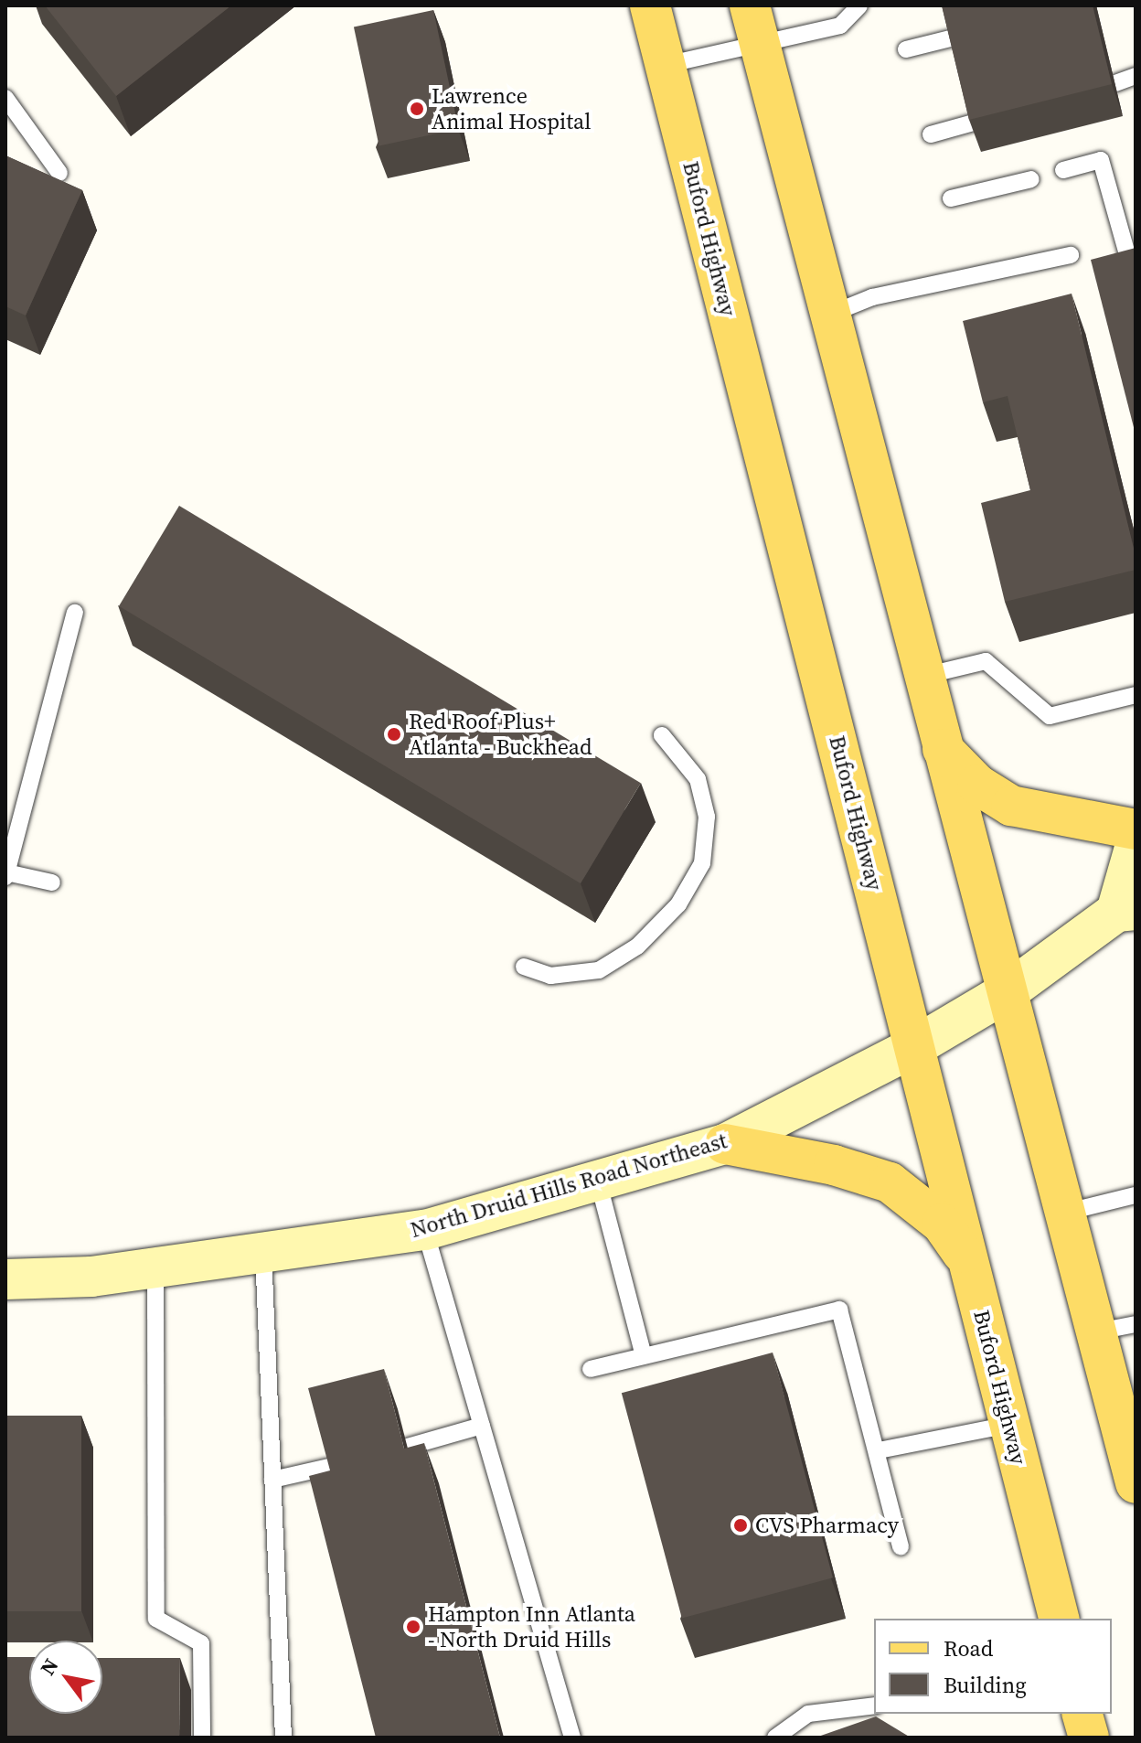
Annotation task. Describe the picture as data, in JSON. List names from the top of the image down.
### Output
{
  "streets": {
    "main road": ["Buford Highway", "North Druid Hills Road Northeast"]
  },
  "crossings": [
    ["Buford Highway", "North Druid Hills Road Northeast"]
  ],
  "places": [
    "Lawrence Animal Hospital",
    "Red Roof Plus+ Atlanta - Buckhead",
    "CVS Pharmacy",
    "Hampton Inn Atlanta - North Druid Hills"
  ],
  "legend": ["Road", "Building"],
  "north": "top left"
}
